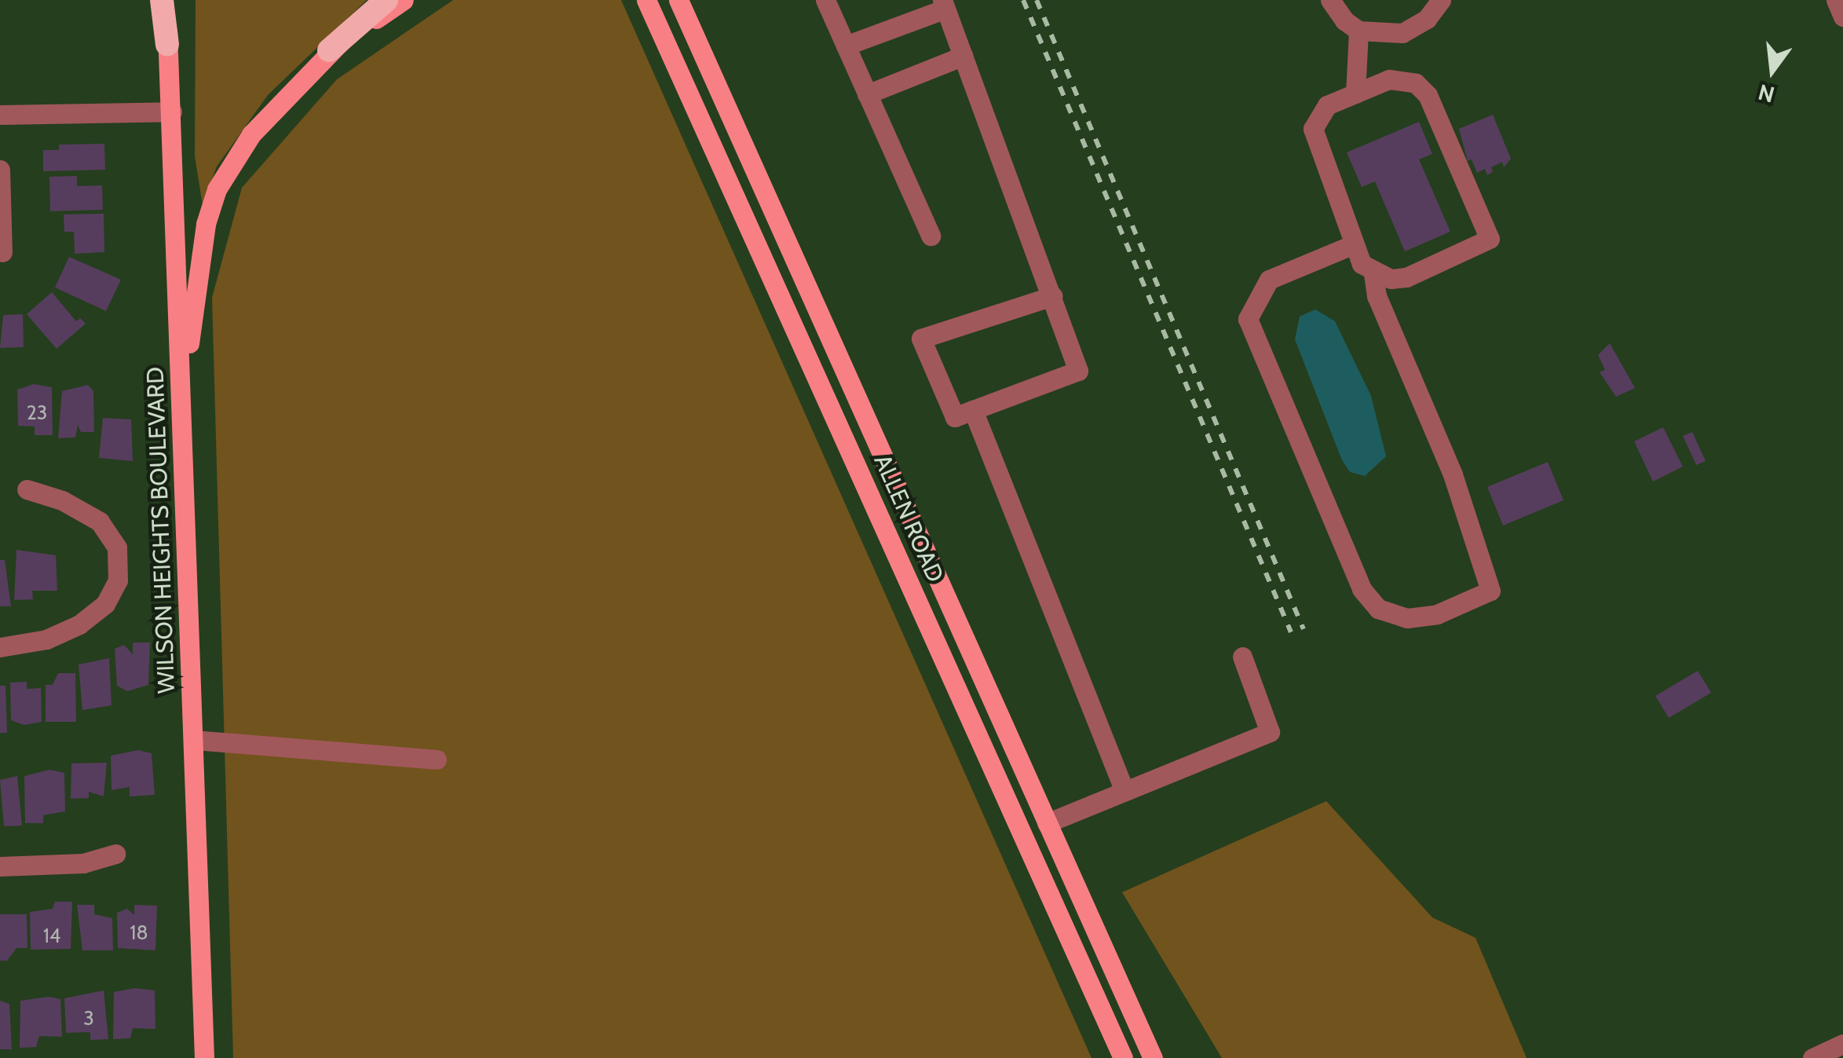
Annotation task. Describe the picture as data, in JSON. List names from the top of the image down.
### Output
{
  "streets": {
    "main road": ["ALLEN ROAD", "WILSON HEIGHTS BOULEVARD"]
  },
  "house_numbers": [
    "23",
    "18",
    "14",
    "3"
  ],
  "north": "bottom"
}
